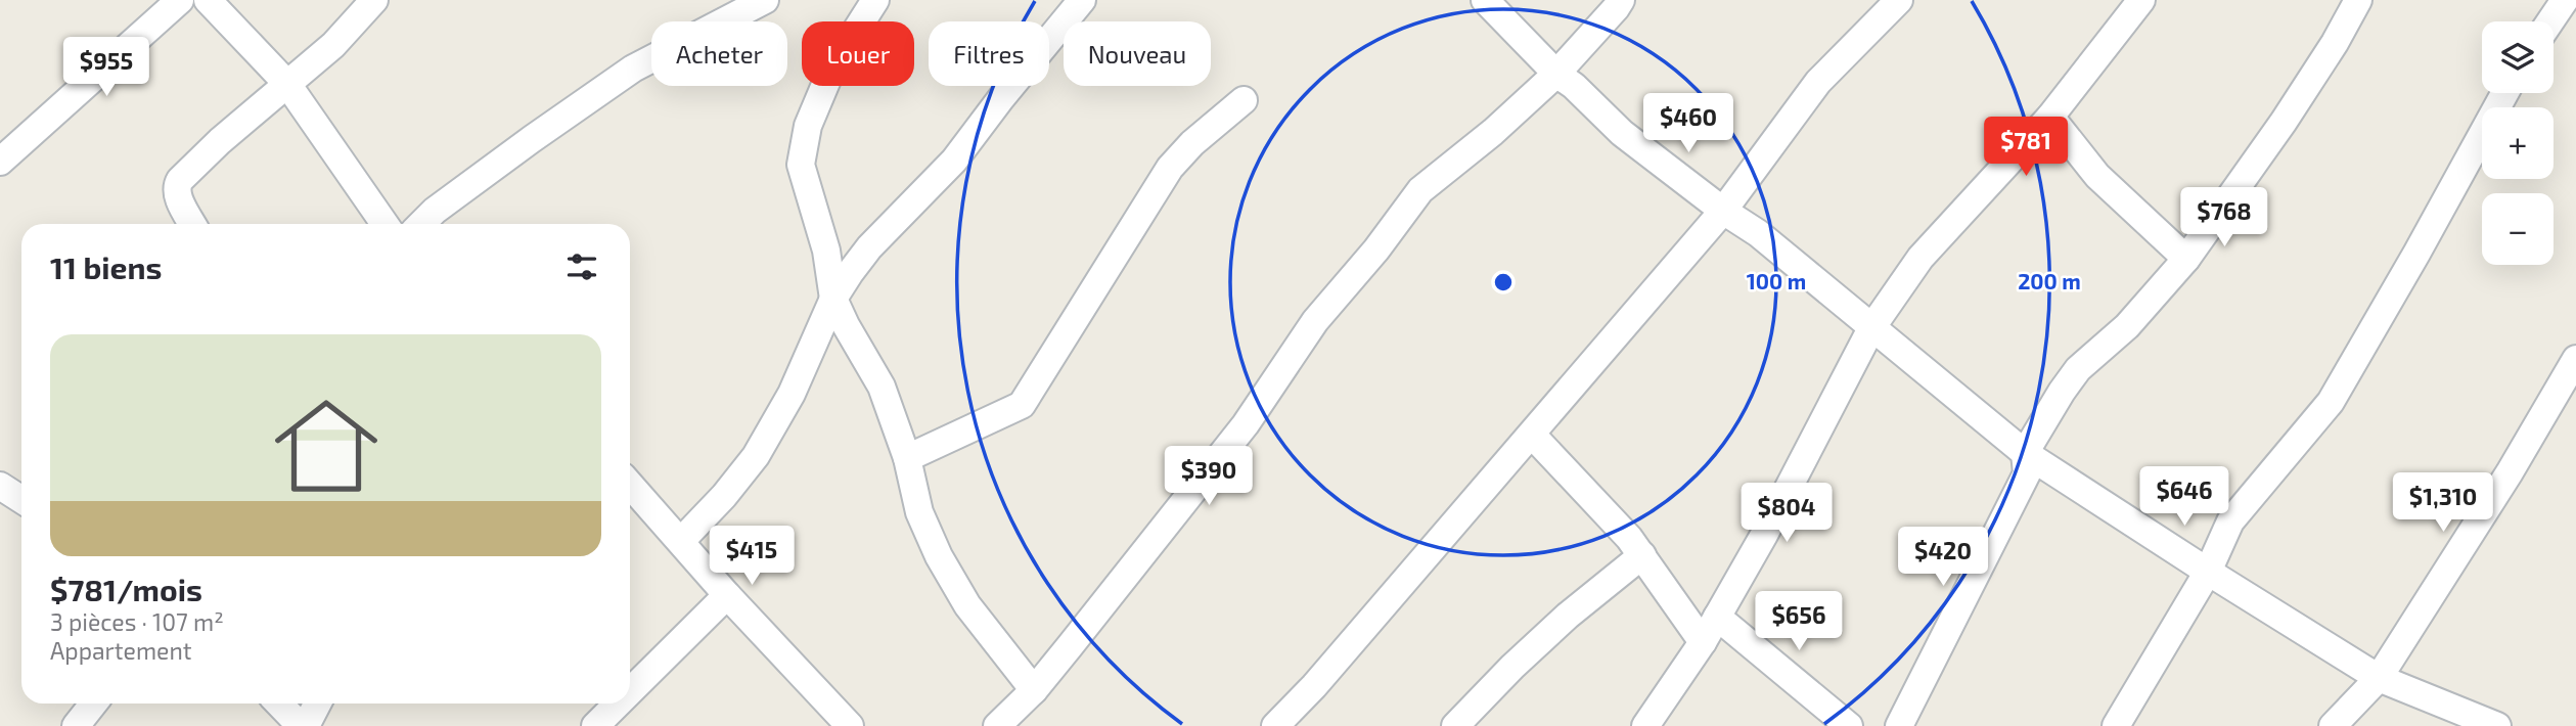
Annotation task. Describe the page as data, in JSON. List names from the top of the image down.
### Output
{
  "page": {
    "map_buttons": ["+", "−"],
    "chip": [
      "Acheter",
      "Louer",
      "Filtres",
      "Nouveau"
    ],
    "price": [
      "$955",
      "$460",
      "$781",
      "$768",
      "$390",
      "$646",
      "$1,310",
      "$804",
      "$415",
      "$420",
      "$656"
    ],
    "heading": "11 biens",
    "list": [
      {
        "name": "$781/mois",
        "note": "3 pièces · 107 m² · Appartement"
      }
    ]
  },
  "rings": ["100 m", "200 m"]
}
